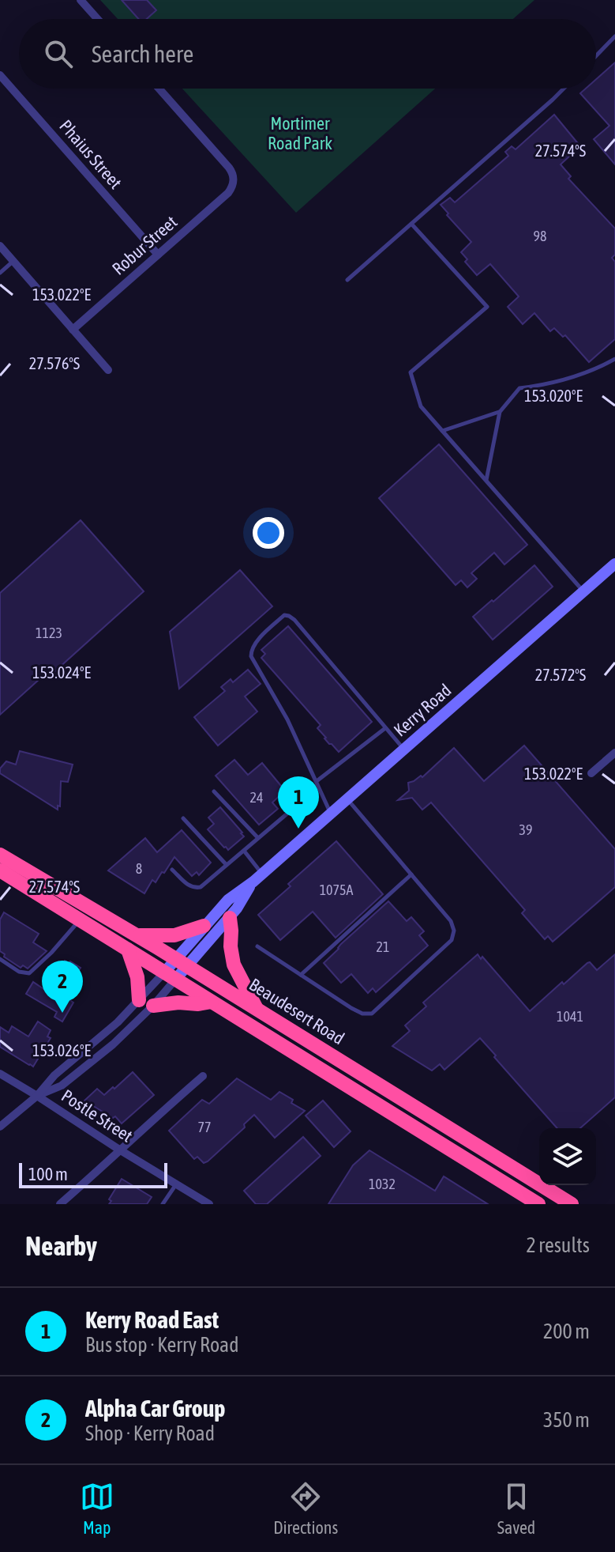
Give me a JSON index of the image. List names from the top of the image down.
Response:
{
  "streets": {
    "highway": ["Beaudesert Road"],
    "street": [
      "Phaius Street",
      "Robur Street",
      "Kerry Road",
      "Postle Street"
    ]
  },
  "crossings": [
    ["Phaius Street", "Robur Street"],
    ["Kerry Road", "Beaudesert Road"],
    ["Kerry Road", "Postle Street"]
  ],
  "parks": ["Mortimer Road Park"],
  "house_numbers": [
    "98",
    "1123",
    "24",
    "39",
    "8",
    "1075A",
    "21",
    "1041",
    "77",
    "1032"
  ],
  "scale_bar": "100 m",
  "page": {
    "search": "Search here",
    "pins": ["1", "2"],
    "scale": "100 m",
    "heading": ["Nearby", "2 results"],
    "list": [
      {
        "mark": "1",
        "name": "Kerry Road East",
        "note": "Bus stop · Kerry Road",
        "value": "200 m"
      },
      {
        "mark": "2",
        "name": "Alpha Car Group",
        "note": "Shop · Kerry Road",
        "value": "350 m"
      }
    ],
    "nav": ["Map", "Directions", "Saved"]
  },
  "coordinates": [
    "27.574°S",
    "153.022°E",
    "27.576°S",
    "153.020°E",
    "153.024°E",
    "27.572°S",
    "153.026°E"
  ]
}
